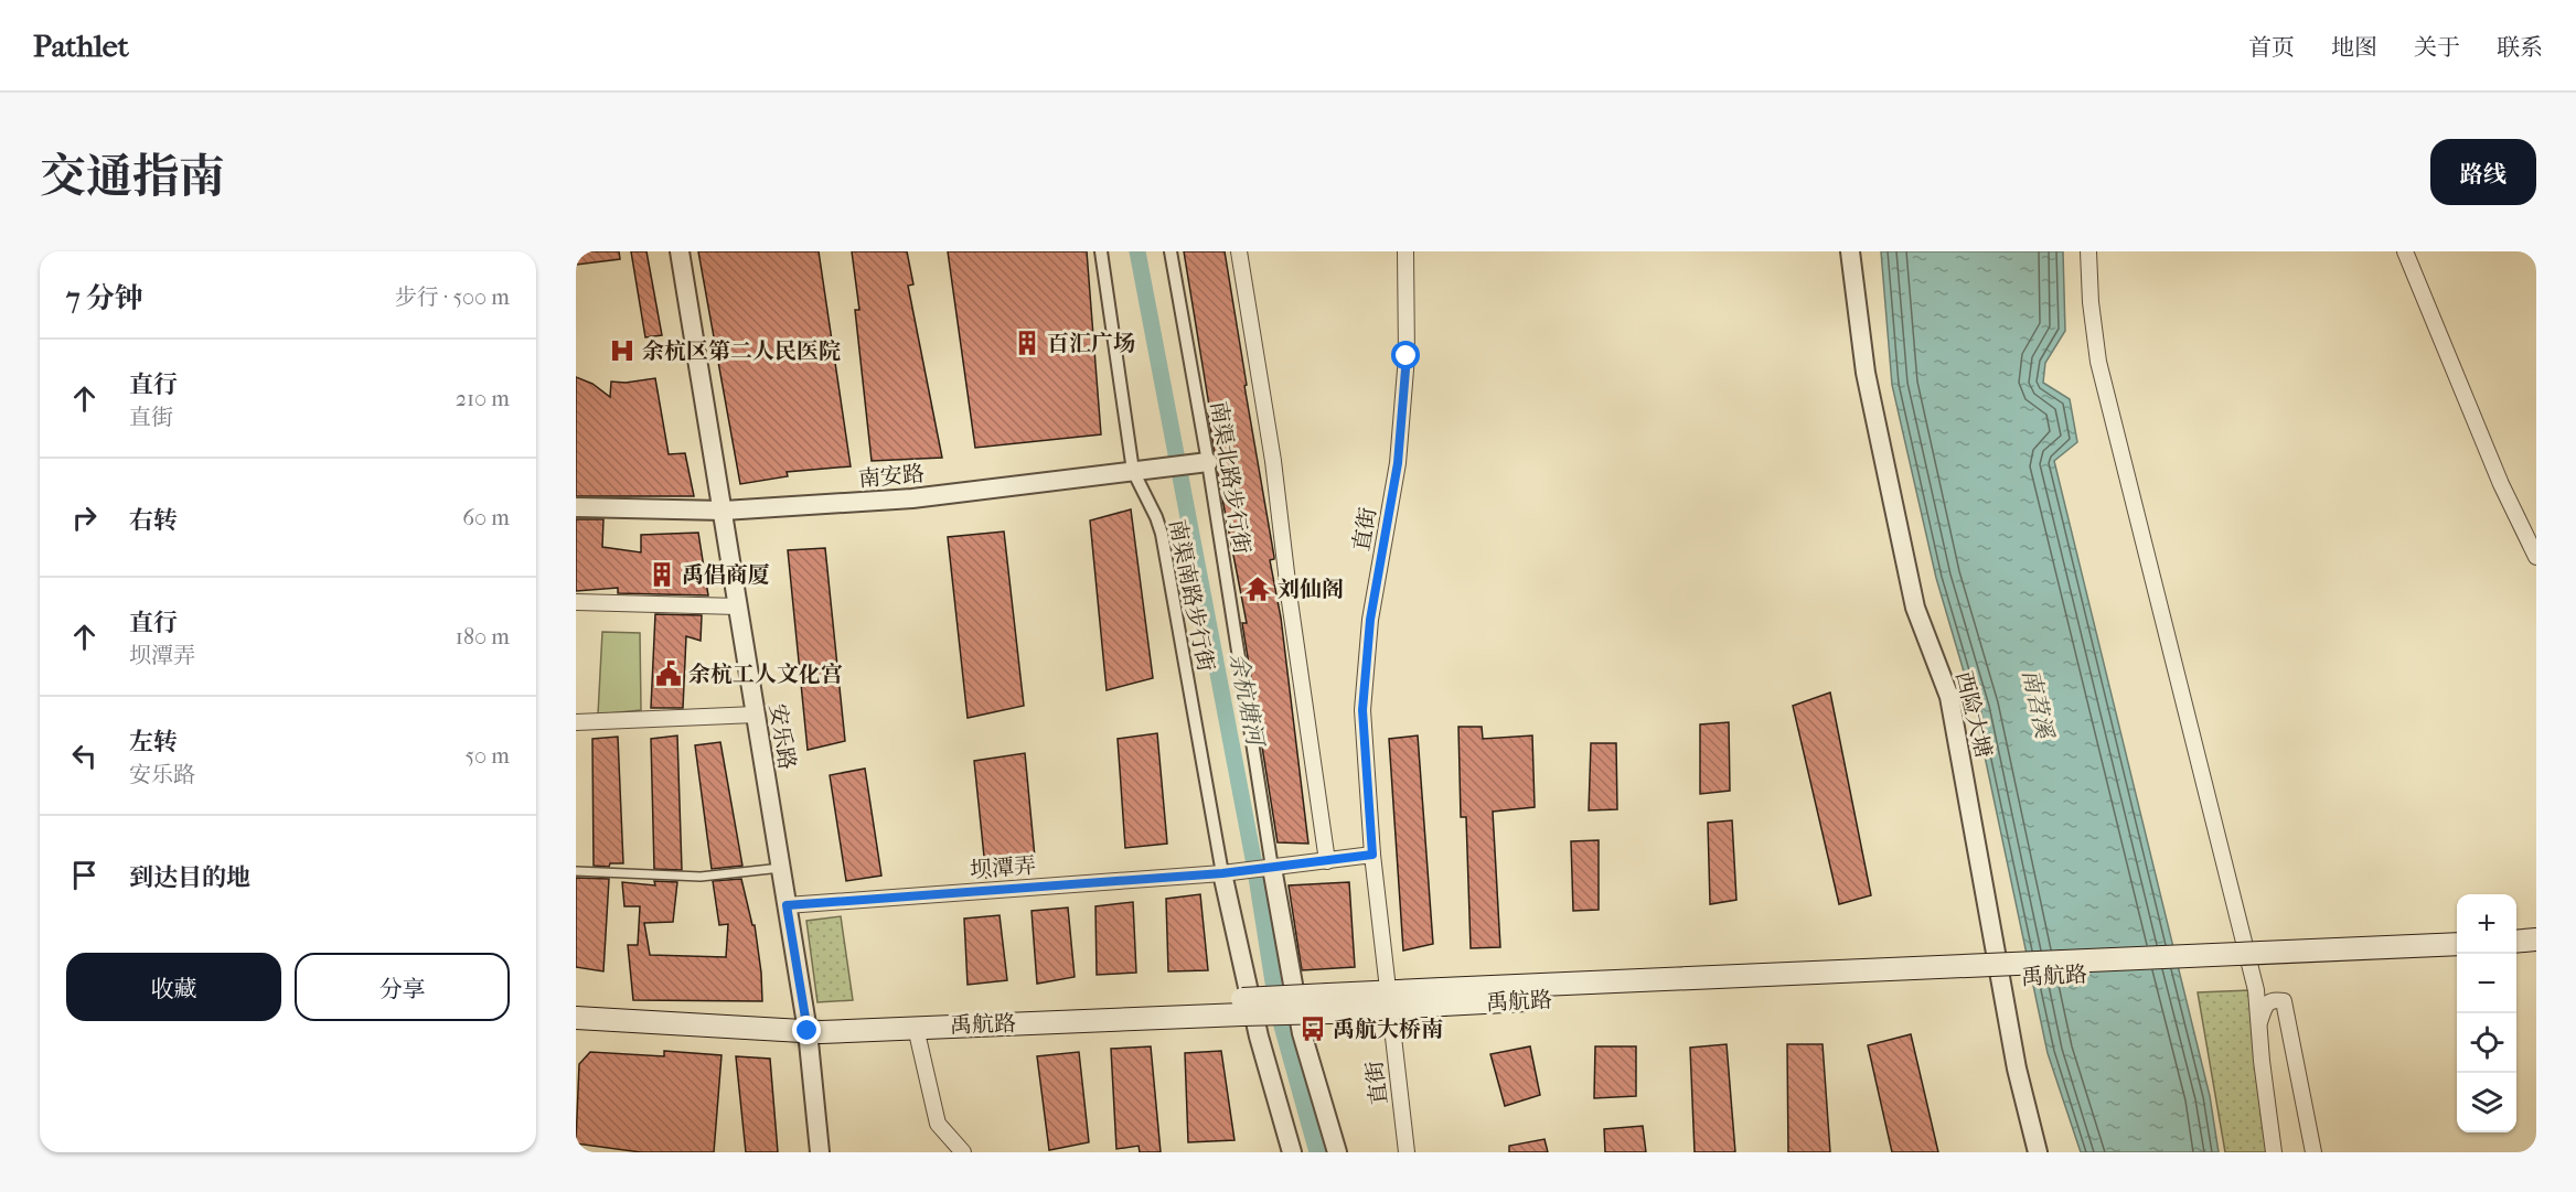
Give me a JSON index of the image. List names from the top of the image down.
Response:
{
  "streets": {
    "main road": ["禹航路"],
    "street": [
      "南安路",
      "南渠北路步行街",
      "直街",
      "南渠南路步行街",
      "西险大塘",
      "安乐路",
      "坝潭弄"
    ]
  },
  "crossings": [
    ["南安路", "南渠北路步行街"],
    ["南安路", "南渠南路步行街"],
    ["南安路", "安乐路"],
    ["南渠北路步行街", "坝潭弄"],
    ["直街", "坝潭弄"],
    ["直街", "禹航路"],
    ["南渠南路步行街", "坝潭弄"],
    ["安乐路", "坝潭弄"],
    ["安乐路", "禹航路"]
  ],
  "water": ["余杭塘河", "南苕溪"],
  "places": {
    "building": ["百汇广场", "禹倡商厦"],
    "hospital": ["余杭区第二人民医院"],
    "temple": ["刘仙阁"],
    "public building": ["余杭工人文化宫"],
    "bus stop": ["禹航大桥南"]
  },
  "page": {
    "header": "Pathlet",
    "nav": [
      "首页",
      "地图",
      "关于",
      "联系"
    ],
    "title": "交通指南",
    "buttons": [
      "路线",
      ["收藏", "分享"]
    ],
    "heading": ["7 分钟", "步行 · 500 m"],
    "list": [
      ["直行", "直街", "210 m"],
      ["右转", "60 m"],
      ["直行", "坝潭弄", "180 m"],
      ["左转", "安乐路", "50 m"],
      "到达目的地"
    ],
    "map_buttons": ["+", "−"]
  }
}
